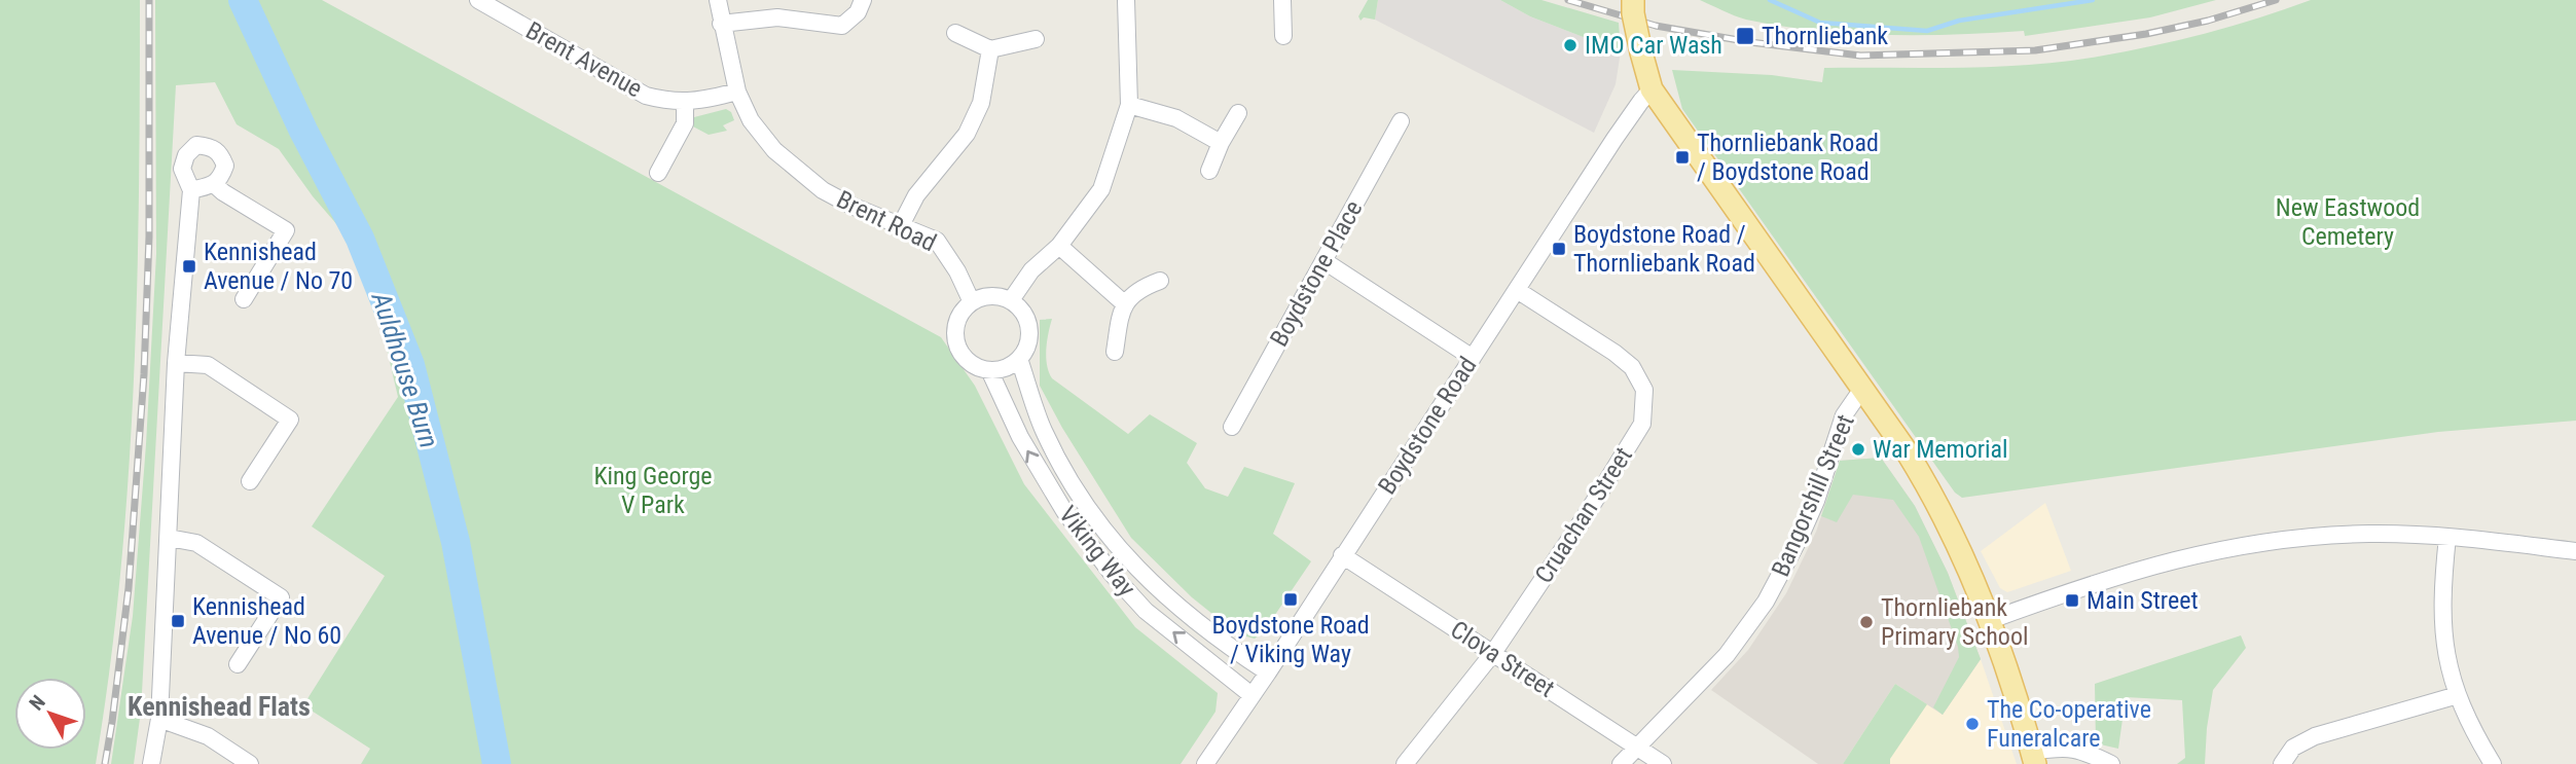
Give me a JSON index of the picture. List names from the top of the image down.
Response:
{
  "streets": {
    "street": [
      "Brent Avenue",
      "Brent Road",
      "Boydstone Place",
      "Boydstone Road",
      "Bangorshill Street",
      "Cruachan Street",
      "Viking Way",
      "Clova Street"
    ]
  },
  "crossings": [
    ["Brent Avenue", "Brent Road"],
    ["Brent Road", "Viking Way"],
    ["Boydstone Road", "Cruachan Street"],
    ["Boydstone Road", "Viking Way"],
    ["Boydstone Road", "Clova Street"],
    ["Bangorshill Street", "Clova Street"],
    ["Cruachan Street", "Clova Street"]
  ],
  "districts": ["Kennishead Flats"],
  "water": ["Auldhouse Burn"],
  "parks": ["New Eastwood Cemetery", "King George V Park"],
  "places": {
    "transit": [
      "Thornliebank",
      "Thornliebank Road / Boydstone Road",
      "Boydstone Road / Thornliebank Road",
      "Kennishead Avenue / No 70",
      "Boydstone Road / Viking Way",
      "Main Street",
      "Kennishead Avenue / No 60"
    ],
    "other": [
      "IMO Car Wash",
      "War Memorial",
      "Thornliebank Primary School",
      "The Co-operative Funeralcare"
    ]
  },
  "north": "top left"
}
